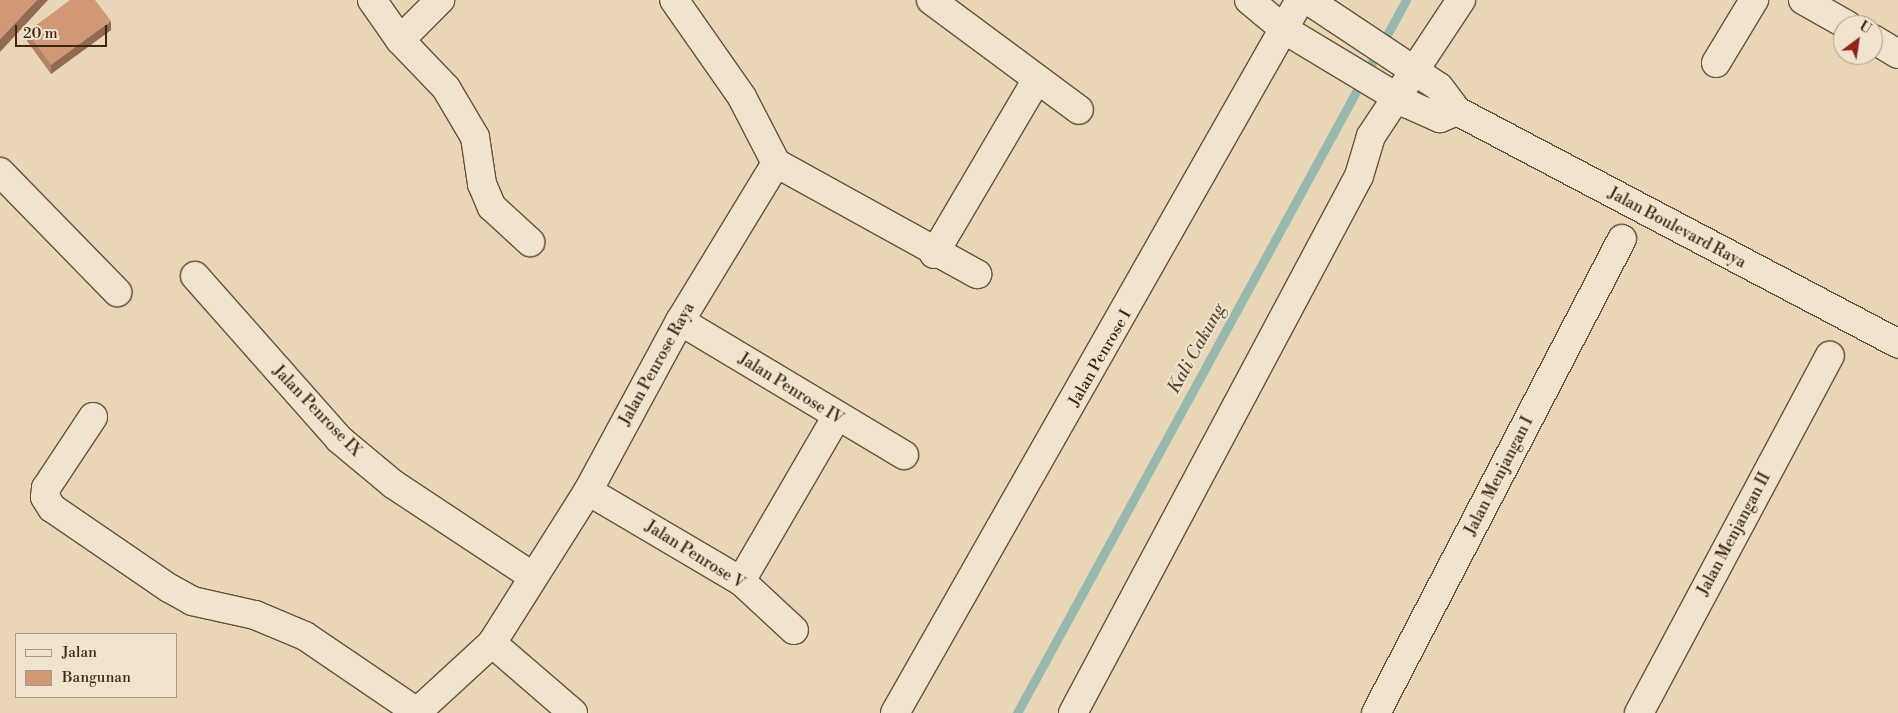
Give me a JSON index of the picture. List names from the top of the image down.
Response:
{
  "streets": {
    "street": [
      "Jalan Boulevard Raya",
      "Jalan Penrose I",
      "Jalan Penrose Raya",
      "Jalan Penrose IV",
      "Jalan Penrose IX",
      "Jalan Menjangan I",
      "Jalan Menjangan II",
      "Jalan Penrose V"
    ]
  },
  "crossings": [
    ["Jalan Penrose Raya", "Jalan Penrose IV"],
    ["Jalan Penrose Raya", "Jalan Penrose IX"],
    ["Jalan Penrose Raya", "Jalan Penrose V"]
  ],
  "water": ["Kali Cakung"],
  "legend": ["Jalan", "Bangunan"],
  "scale_bar": "20 m",
  "north": "top right"
}
